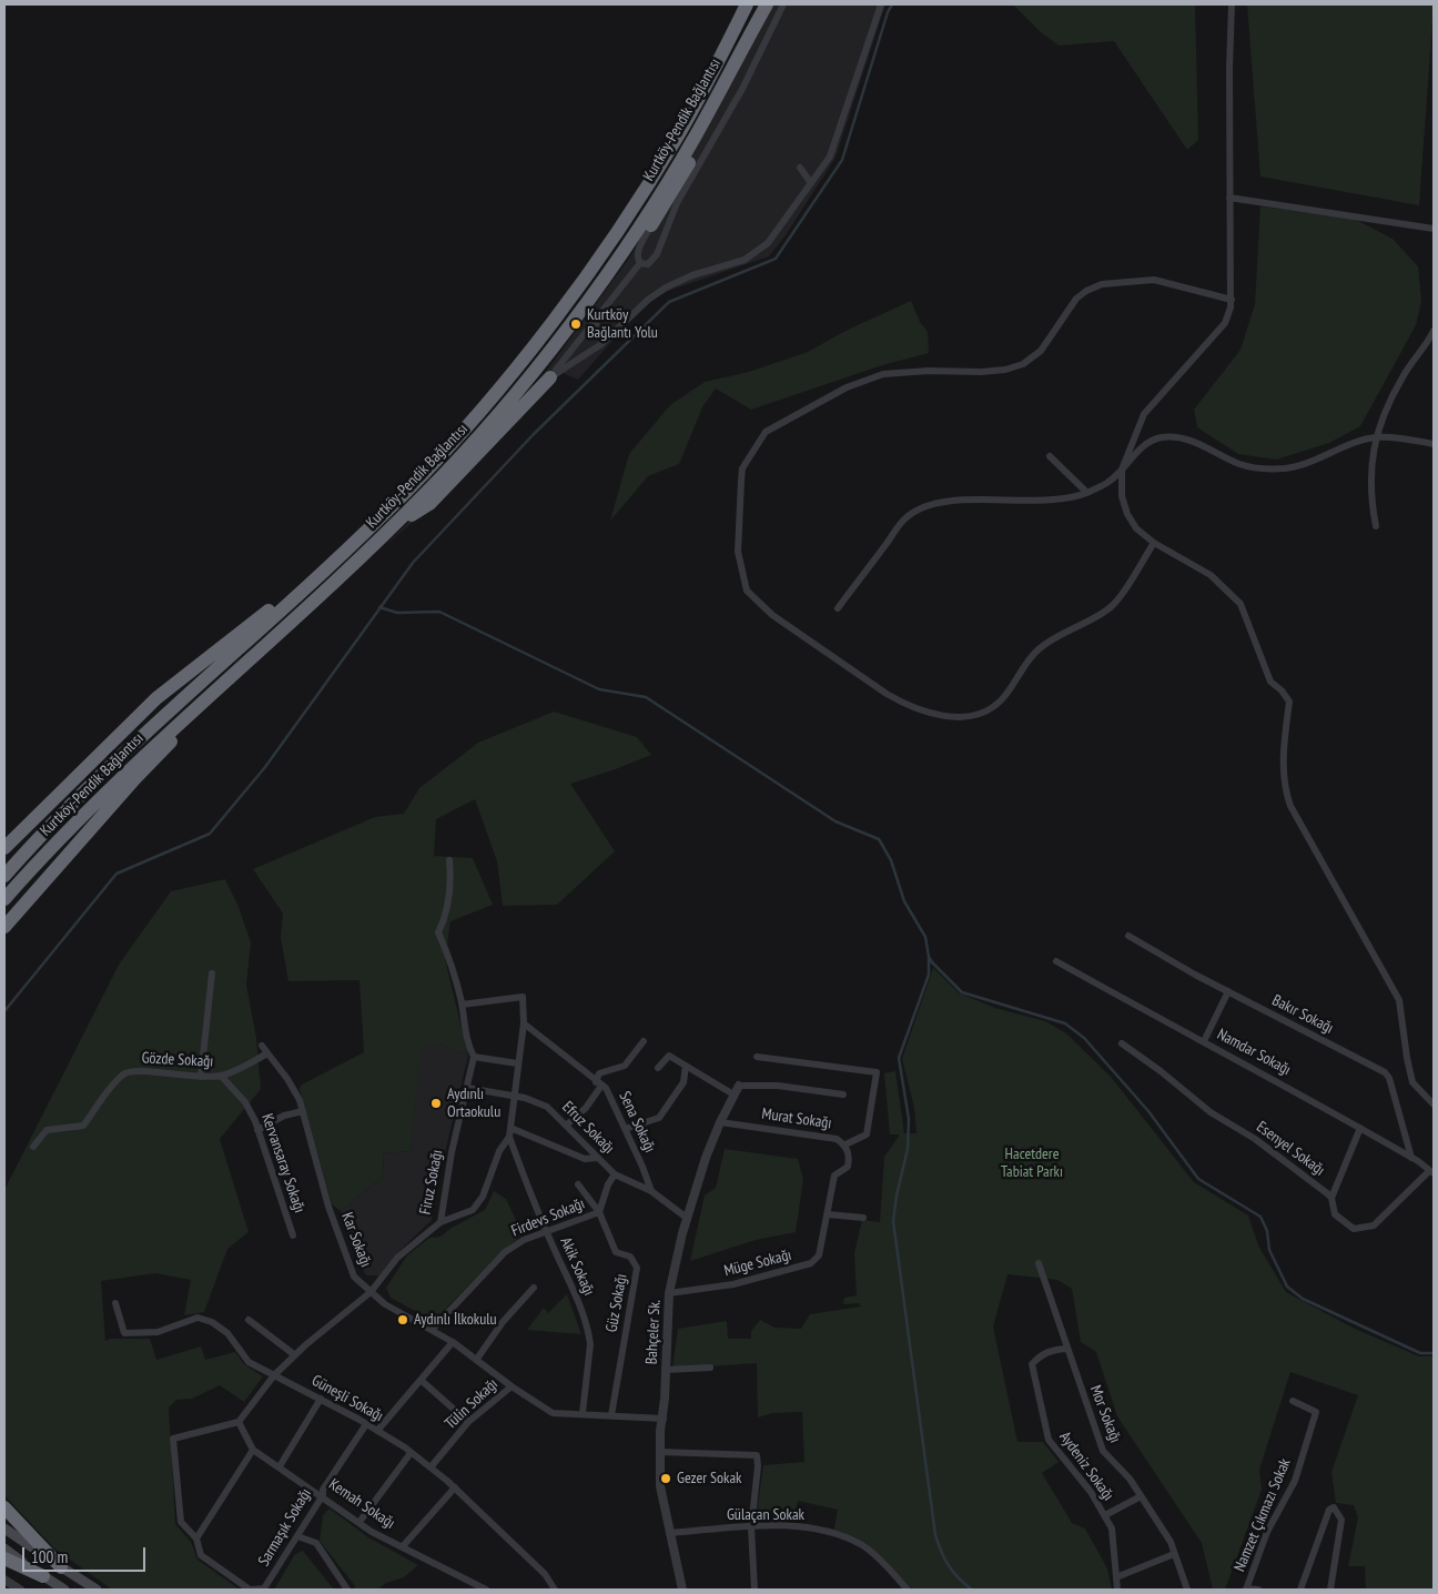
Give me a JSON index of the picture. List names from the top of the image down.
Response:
{
  "streets": {
    "highway": ["Kurtköy-Pendik Bağlantısı"],
    "street": [
      "Bakır Sokağı",
      "Namdar Sokağı",
      "Gözde Sokağı",
      "Murat Sokağı",
      "Sena Sokağı",
      "Efruz Sokağı",
      "Esenyel Sokağı",
      "Kervansaray Sokağı",
      "Firuz Sokağı",
      "Firdevs Sokağı",
      "Kar Sokağı",
      "Müge Sokağı",
      "Akik Sokağı",
      "Güz Sokağı",
      "Bahçeler Sk.",
      "Güneşli Sokağı",
      "Tülin Sokağı",
      "Mor Sokağı",
      "Aydeniz Sokağı",
      "Kemah Sokağı",
      "Gülaçan Sokak",
      "Namzet Çıkmazı Sokak",
      "Sarmaşık Sokağı"
    ]
  },
  "crossings": [
    ["Bakır Sokağı", "Namdar Sokağı"],
    ["Namdar Sokağı", "Esenyel Sokağı"],
    ["Gözde Sokağı", "Kervansaray Sokağı"],
    ["Murat Sokağı", "Müge Sokağı"],
    ["Murat Sokağı", "Bahçeler Sk."],
    ["Sena Sokağı", "Efruz Sokağı"],
    ["Efruz Sokağı", "Firuz Sokağı"],
    ["Efruz Sokağı", "Firdevs Sokağı"],
    ["Firuz Sokağı", "Kar Sokağı"],
    ["Firuz Sokağı", "Güneşli Sokağı"],
    ["Firuz Sokağı", "Kemah Sokağı"],
    ["Firdevs Sokağı", "Kar Sokağı"],
    ["Firdevs Sokağı", "Akik Sokağı"],
    ["Firdevs Sokağı", "Güz Sokağı"],
    ["Kar Sokağı", "Akik Sokağı"],
    ["Kar Sokağı", "Güz Sokağı"],
    ["Kar Sokağı", "Bahçeler Sk."],
    ["Kar Sokağı", "Tülin Sokağı"],
    ["Müge Sokağı", "Bahçeler Sk."],
    ["Bahçeler Sk.", "Gülaçan Sokak"],
    ["Güneşli Sokağı", "Tülin Sokağı"],
    ["Güneşli Sokağı", "Sarmaşık Sokağı"],
    ["Mor Sokağı", "Aydeniz Sokağı"],
    ["Kemah Sokağı", "Sarmaşık Sokağı"]
  ],
  "parks": ["Hacetdere Tabiat Parkı"],
  "places": [
    "Kurtköy Bağlantı Yolu",
    "Aydınlı Ortaokulu",
    "Aydınlı İlkokulu",
    "Gezer Sokak"
  ],
  "scale_bar": "100 m"
}
